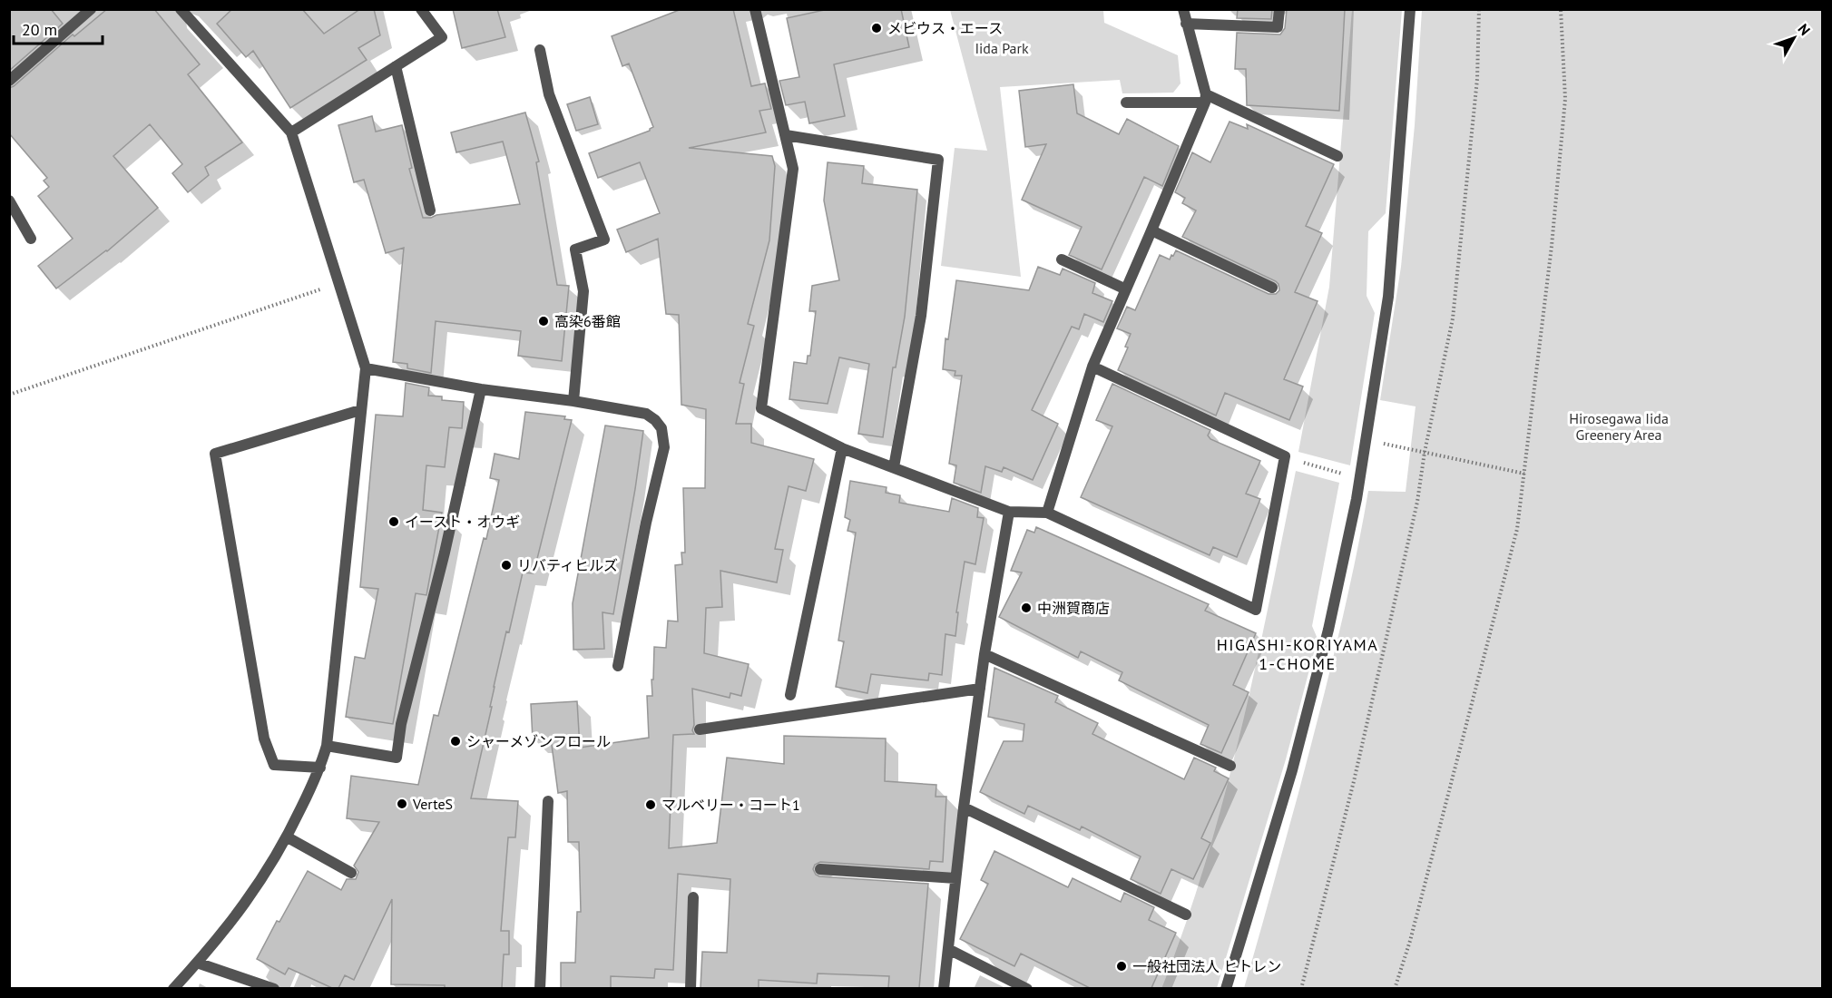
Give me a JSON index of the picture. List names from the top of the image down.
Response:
{
  "districts": ["HIGASHI-KORIYAMA 1-CHOME"],
  "parks": ["Iida Park", "Hirosegawa Iida Greenery Area"],
  "places": [
    "メビウス・エース",
    "高染6番館",
    "イースト・オウギ",
    "リバティヒルズ",
    "中洲賀商店",
    "シャーメゾンフロール",
    "VerteS",
    "マルベリー・コート1",
    "一般社団法人 ヒトレン"
  ],
  "scale_bar": "20 m",
  "north": "top right"
}
